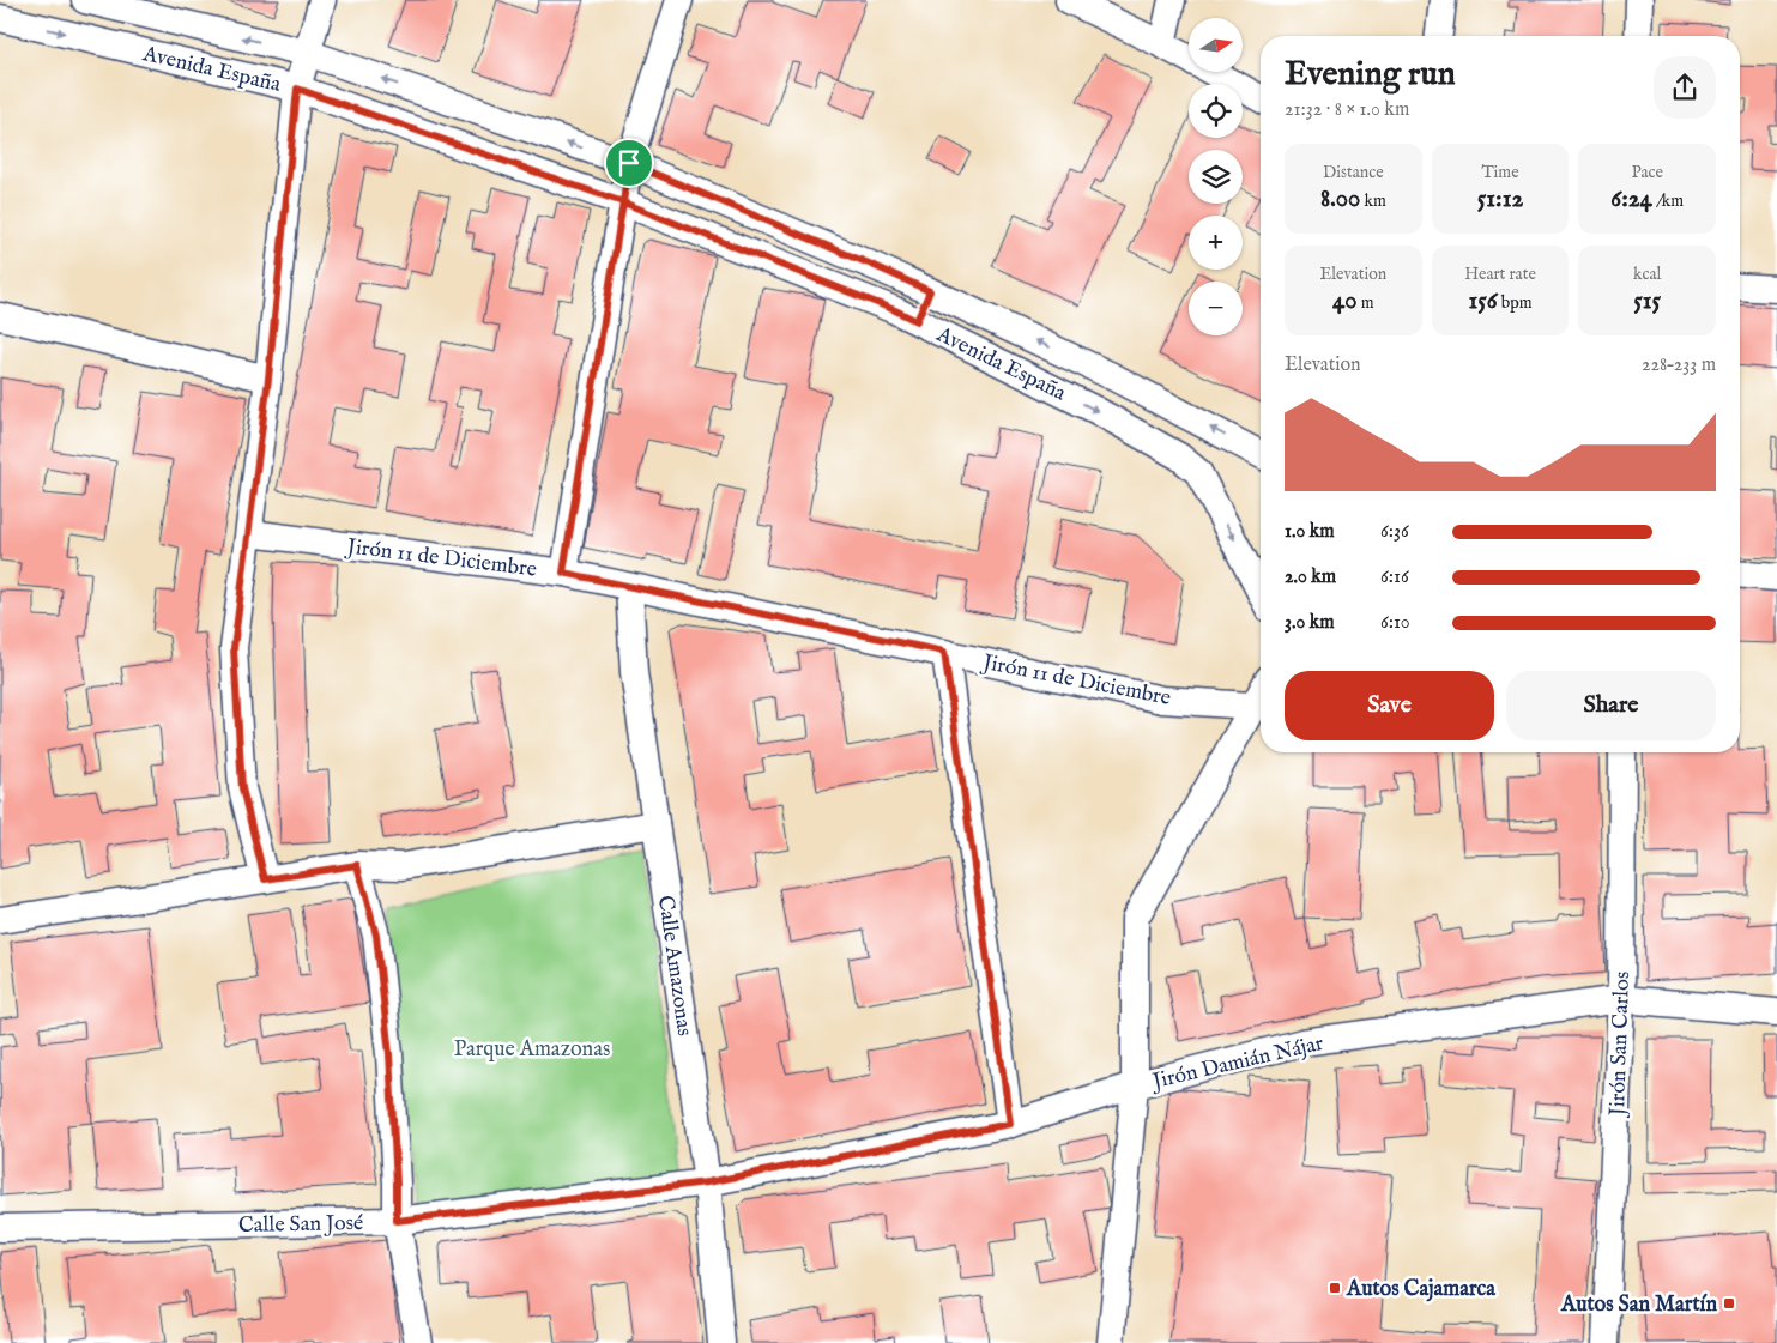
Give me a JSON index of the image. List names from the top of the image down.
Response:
{
  "streets": {
    "street": [
      "Avenida España",
      "Jirón 11 de Diciembre",
      "Calle Amazonas",
      "Jirón San Carlos",
      "Jirón Damián Nájar",
      "Calle San José"
    ]
  },
  "crossings": [
    ["Jirón 11 de Diciembre", "Calle Amazonas"],
    ["Calle Amazonas", "Jirón Damián Nájar"],
    ["Calle Amazonas", "Calle San José"],
    ["Jirón San Carlos", "Jirón Damián Nájar"],
    ["Jirón Damián Nájar", "Calle San José"]
  ],
  "parks": ["Parque Amazonas"],
  "places": {
    "transit": ["Autos Cajamarca", "Autos San Martín"]
  },
  "north": "right",
  "page": {
    "map_buttons": ["+", "−"],
    "heading": ["Evening run", "21:32 · 8 × 1.0 km"],
    "stats": [
      ["Distance", "8.00 km"],
      ["Time", "51:12"],
      ["Pace", "6:24 /km"],
      ["Elevation", "40 m"],
      ["Heart rate", "156 bpm"],
      ["kcal", "515"]
    ],
    "chart": ["Elevation", "228–233 m"],
    "list": [
      {
        "name": "1.0 km",
        "note": "6:36"
      },
      {
        "name": "2.0 km",
        "note": "6:16"
      },
      {
        "name": "3.0 km",
        "note": "6:10"
      }
    ],
    "buttons": ["Save", "Share"]
  }
}
